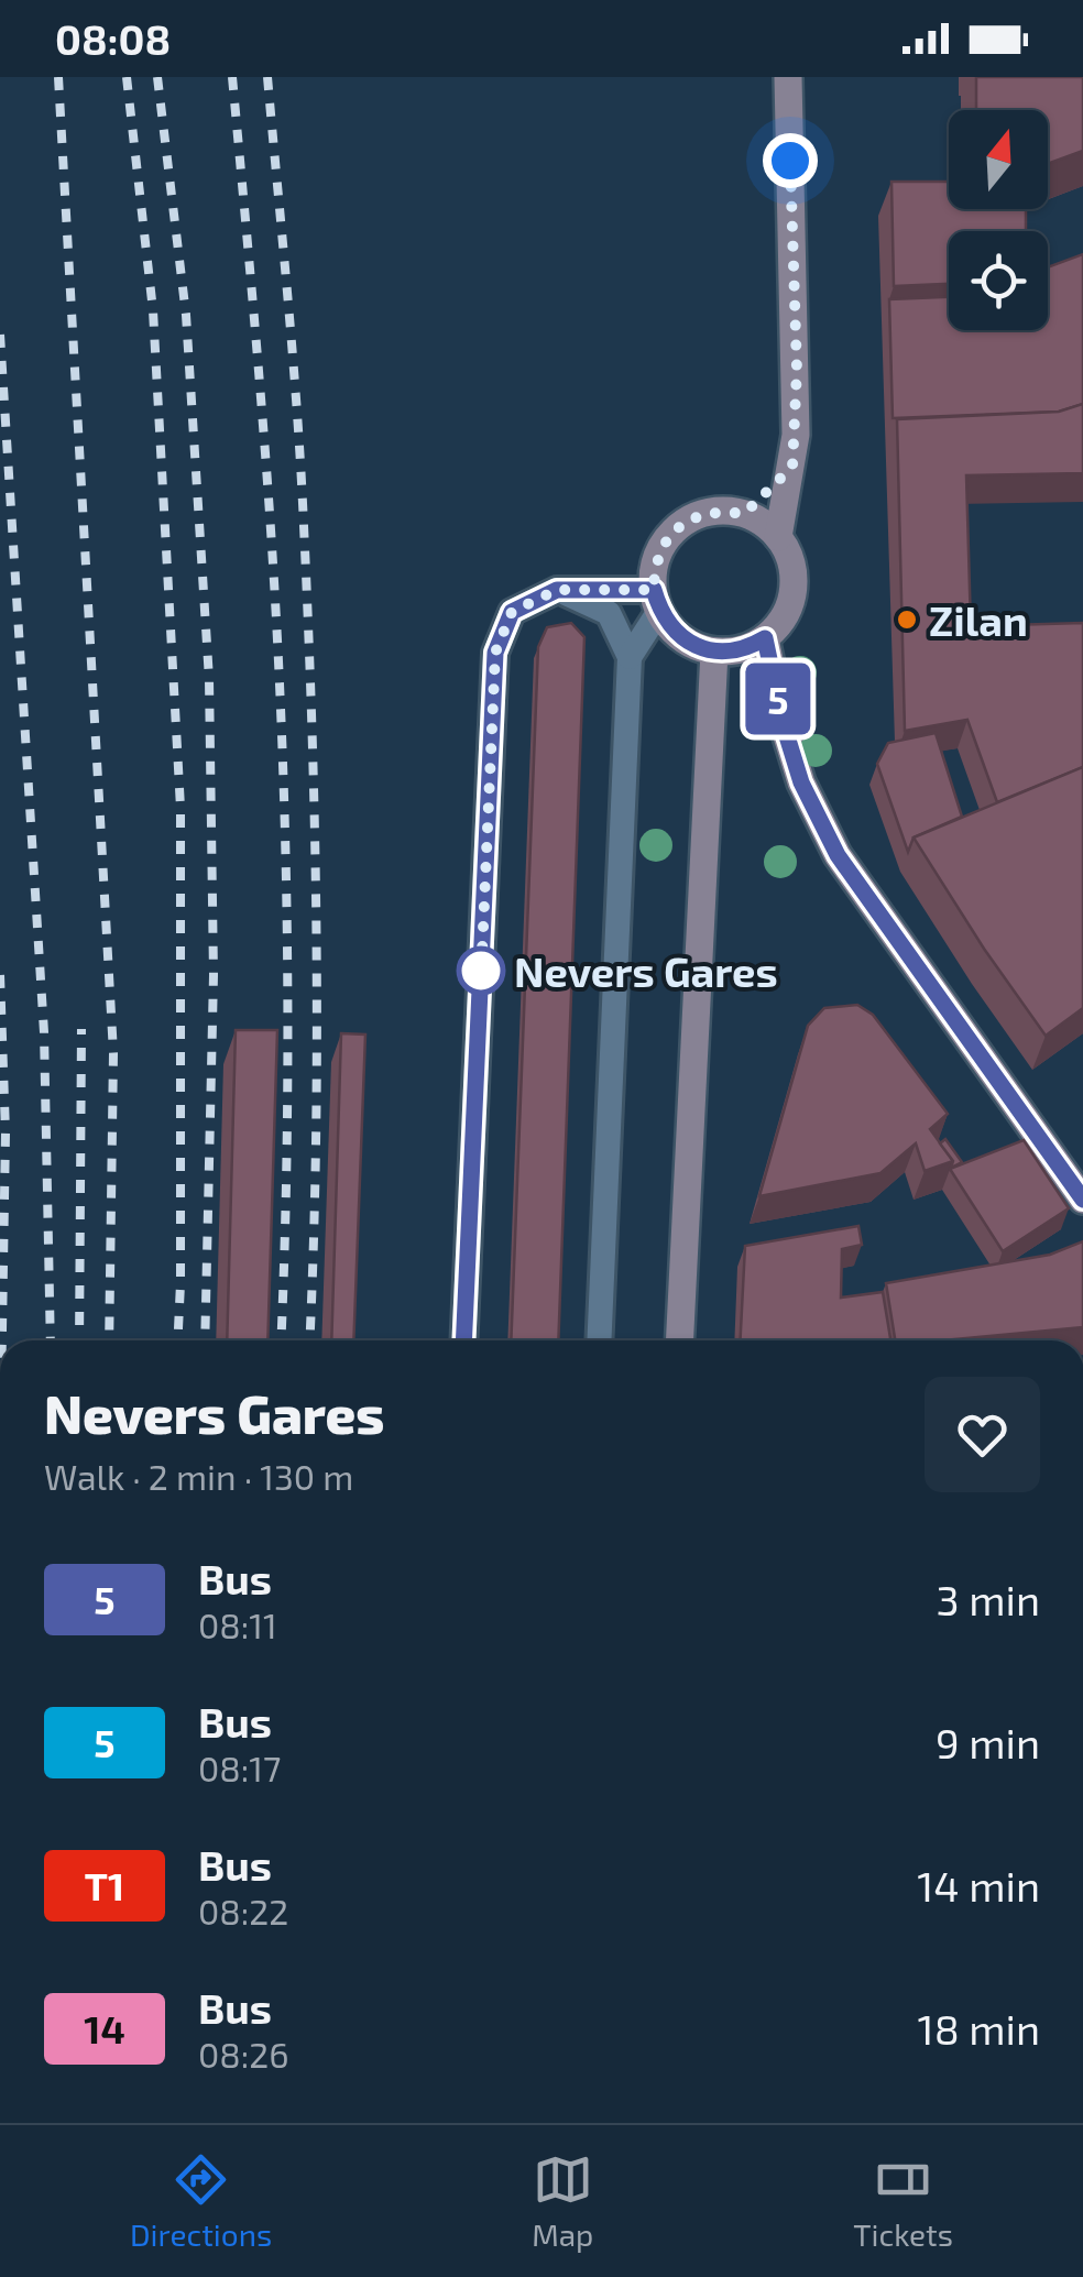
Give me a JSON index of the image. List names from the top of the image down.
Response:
{
  "places": ["Zilan", "Nevers Gares"],
  "lines": ["bus line 5"],
  "north": "top",
  "page": {
    "status": "08:08",
    "on_map": "5",
    "heading": ["Nevers Gares", "Walk · 2 min · 130 m"],
    "list": [
      {
        "mark": "5",
        "name": "Bus",
        "note": "08:11",
        "value": "3 min"
      },
      {
        "mark": "5",
        "name": "Bus",
        "note": "08:17",
        "value": "9 min"
      },
      {
        "mark": "T1",
        "name": "Bus",
        "note": "08:22",
        "value": "14 min"
      },
      {
        "mark": "14",
        "name": "Bus",
        "note": "08:26",
        "value": "18 min"
      }
    ],
    "tabs": ["Directions", "Map", "Tickets"]
  }
}
